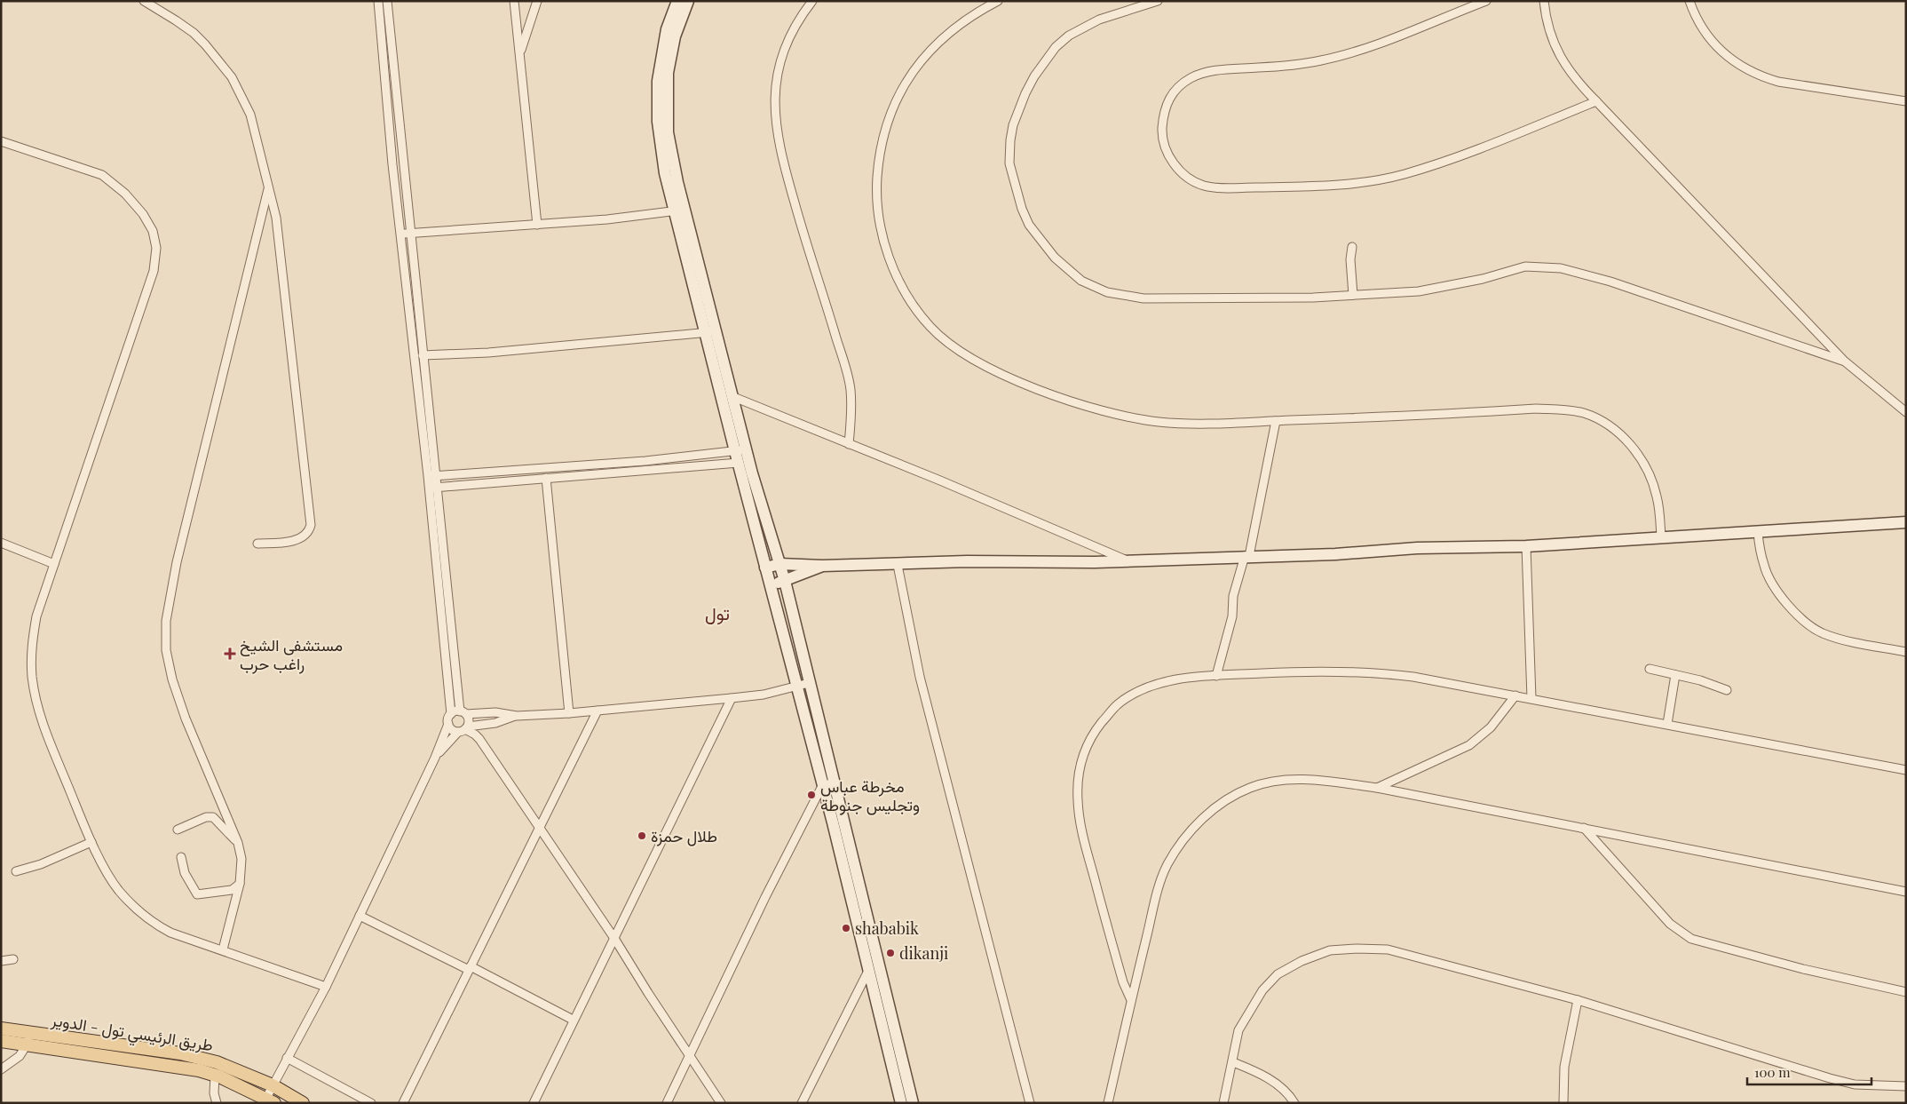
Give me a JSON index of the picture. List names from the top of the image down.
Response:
{
  "streets": {
    "main road": ["طريق الرئيسي تول - الدوير"]
  },
  "districts": ["تول"],
  "places": {
    "health": ["مستشفى الشيخ راغب حرب"],
    "other": [
      "مخرطة عباس وتجليس جنوطة",
      "طلال حمزة",
      "shababik",
      "dikanji"
    ]
  },
  "scale_bar": "100 m"
}
